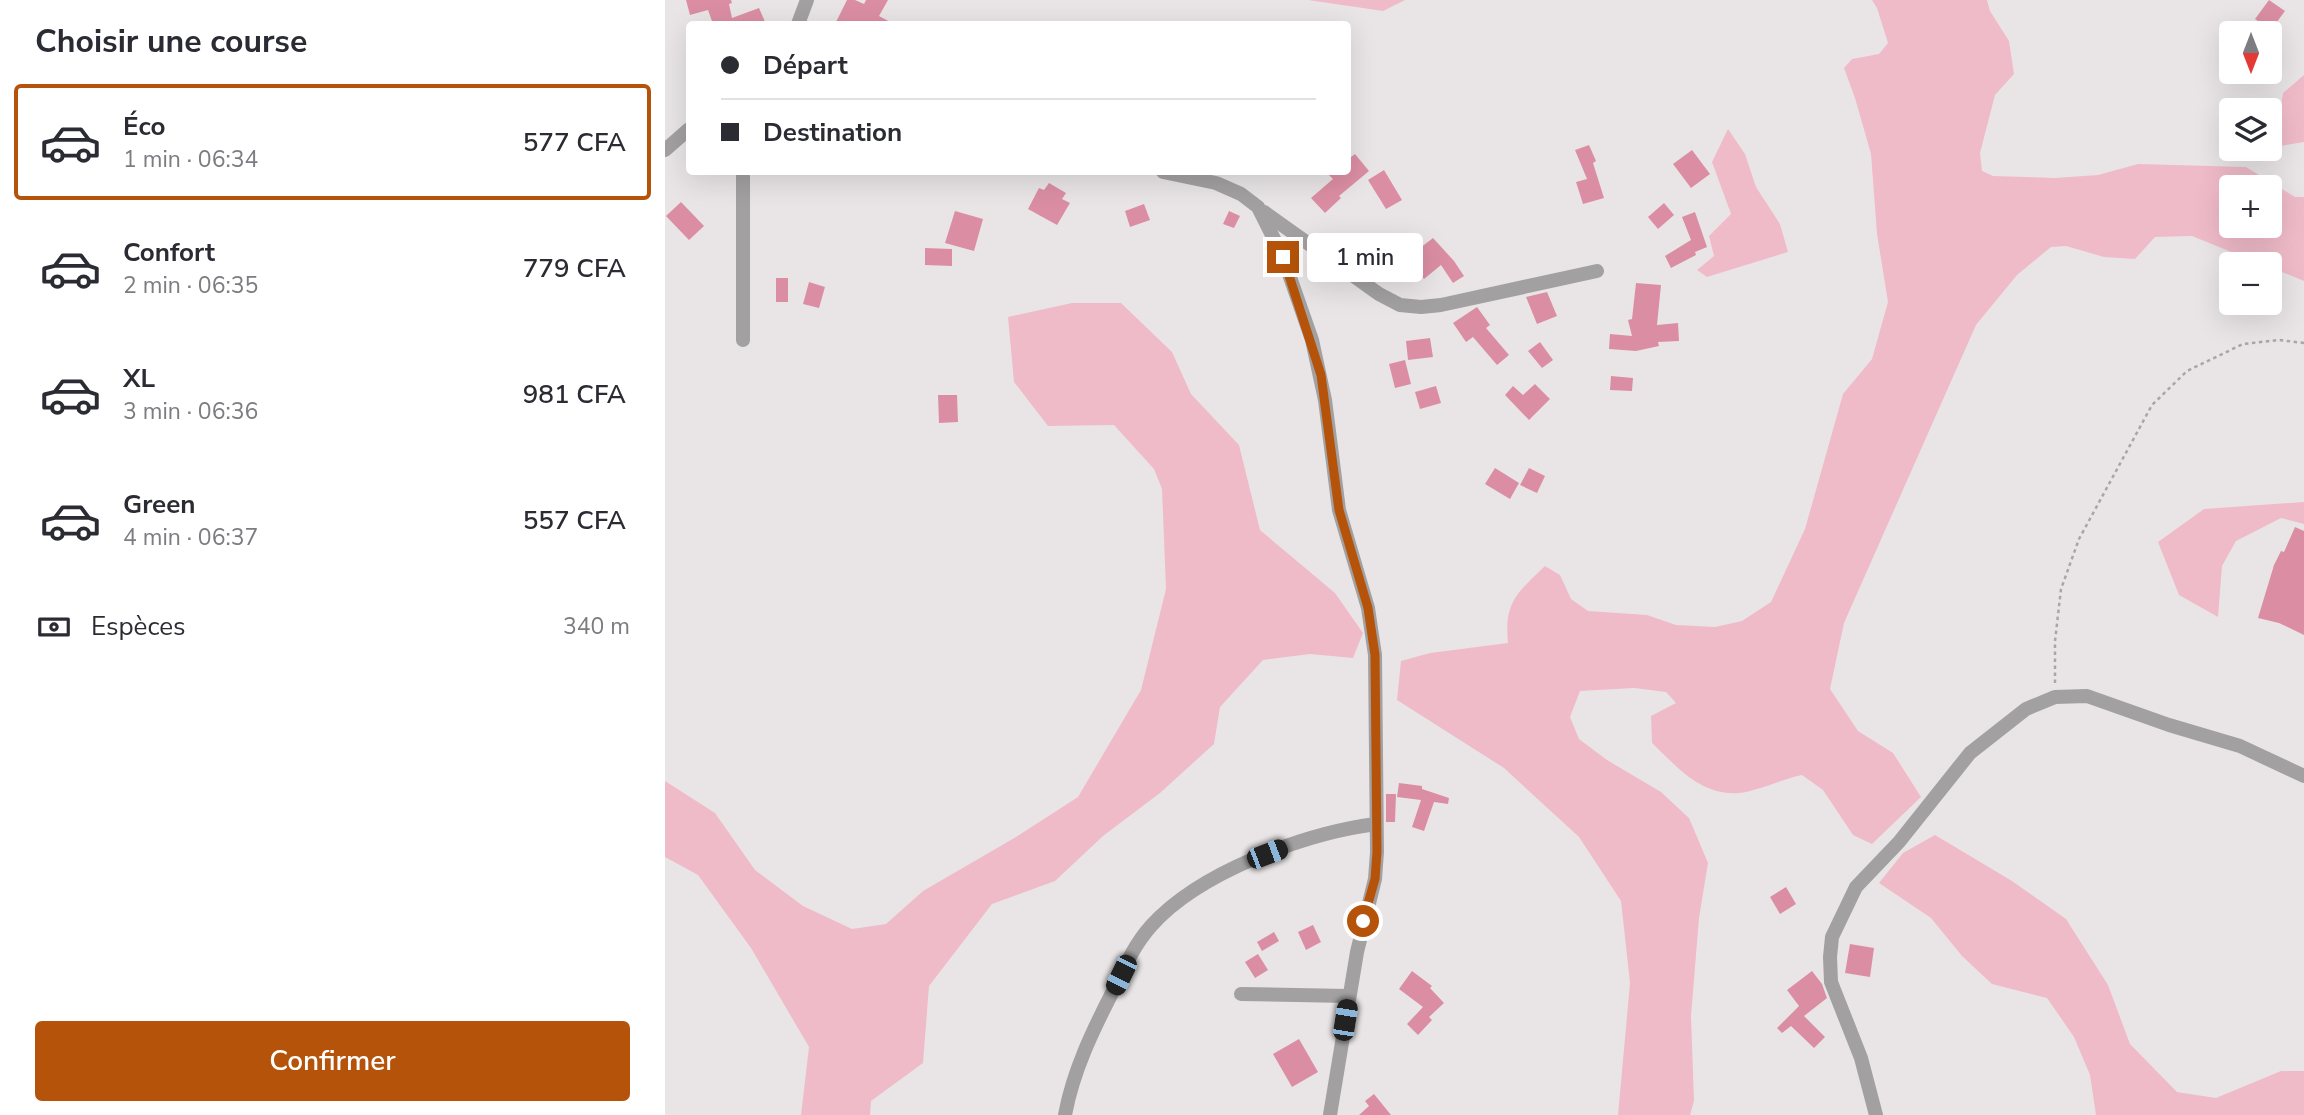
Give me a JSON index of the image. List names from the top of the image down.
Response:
{
  "north": "bottom",
  "page": {
    "heading": "Choisir une course",
    "map_buttons": ["+", "−"],
    "banner": ["Départ", "Destination"],
    "list": [
      {
        "name": "Éco",
        "note": "1 min · 06:34",
        "value": "577 CFA"
      },
      {
        "name": "Confort",
        "note": "2 min · 06:35",
        "value": "779 CFA"
      },
      {
        "name": "XL",
        "note": "3 min · 06:36",
        "value": "981 CFA"
      },
      {
        "name": "Green",
        "note": "4 min · 06:37",
        "value": "557 CFA"
      }
    ],
    "bubble": "1 min",
    "pay": ["Espèces", "340 m"],
    "buttons": "Confirmer"
  }
}
